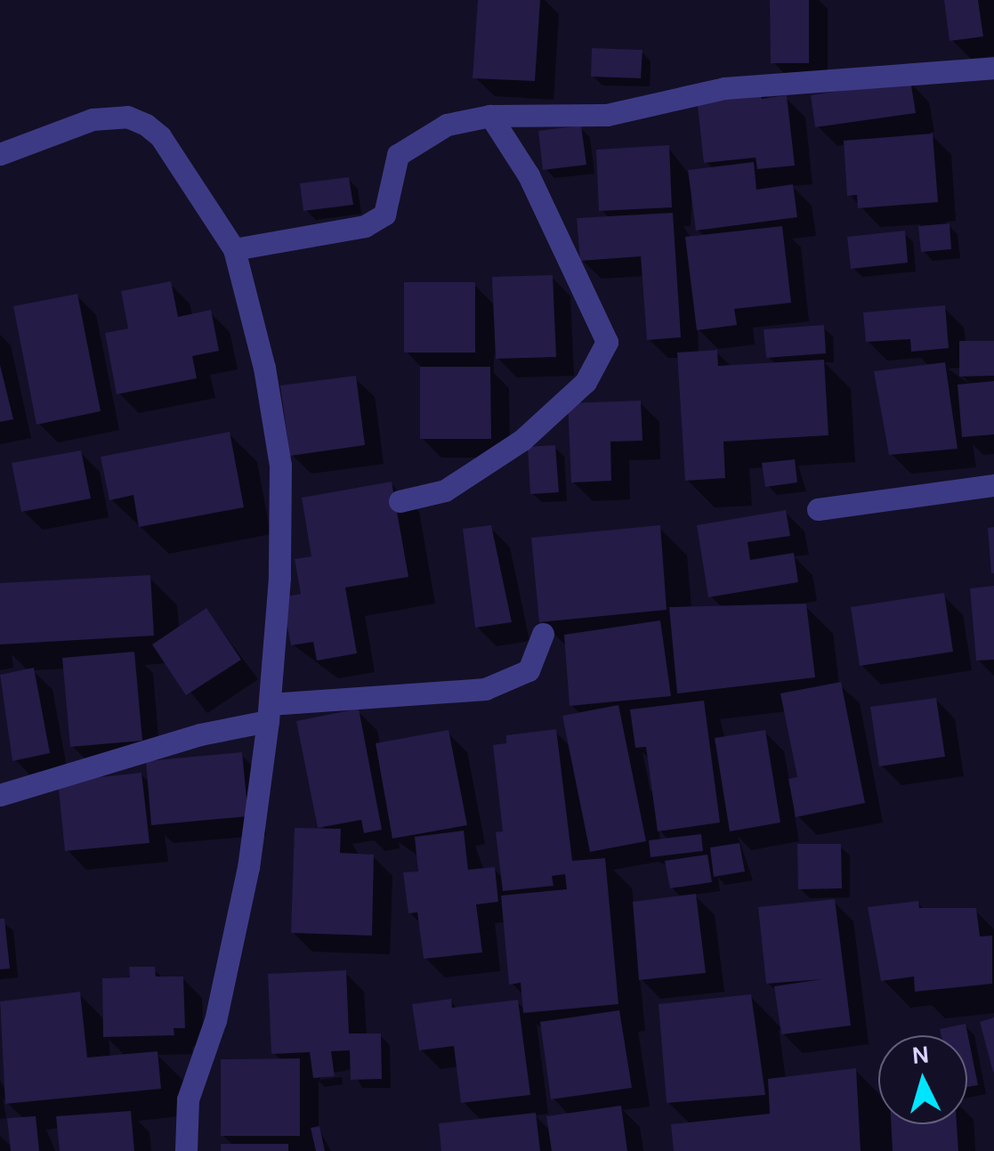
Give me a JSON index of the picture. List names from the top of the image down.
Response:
{
  "north": "top"
}
